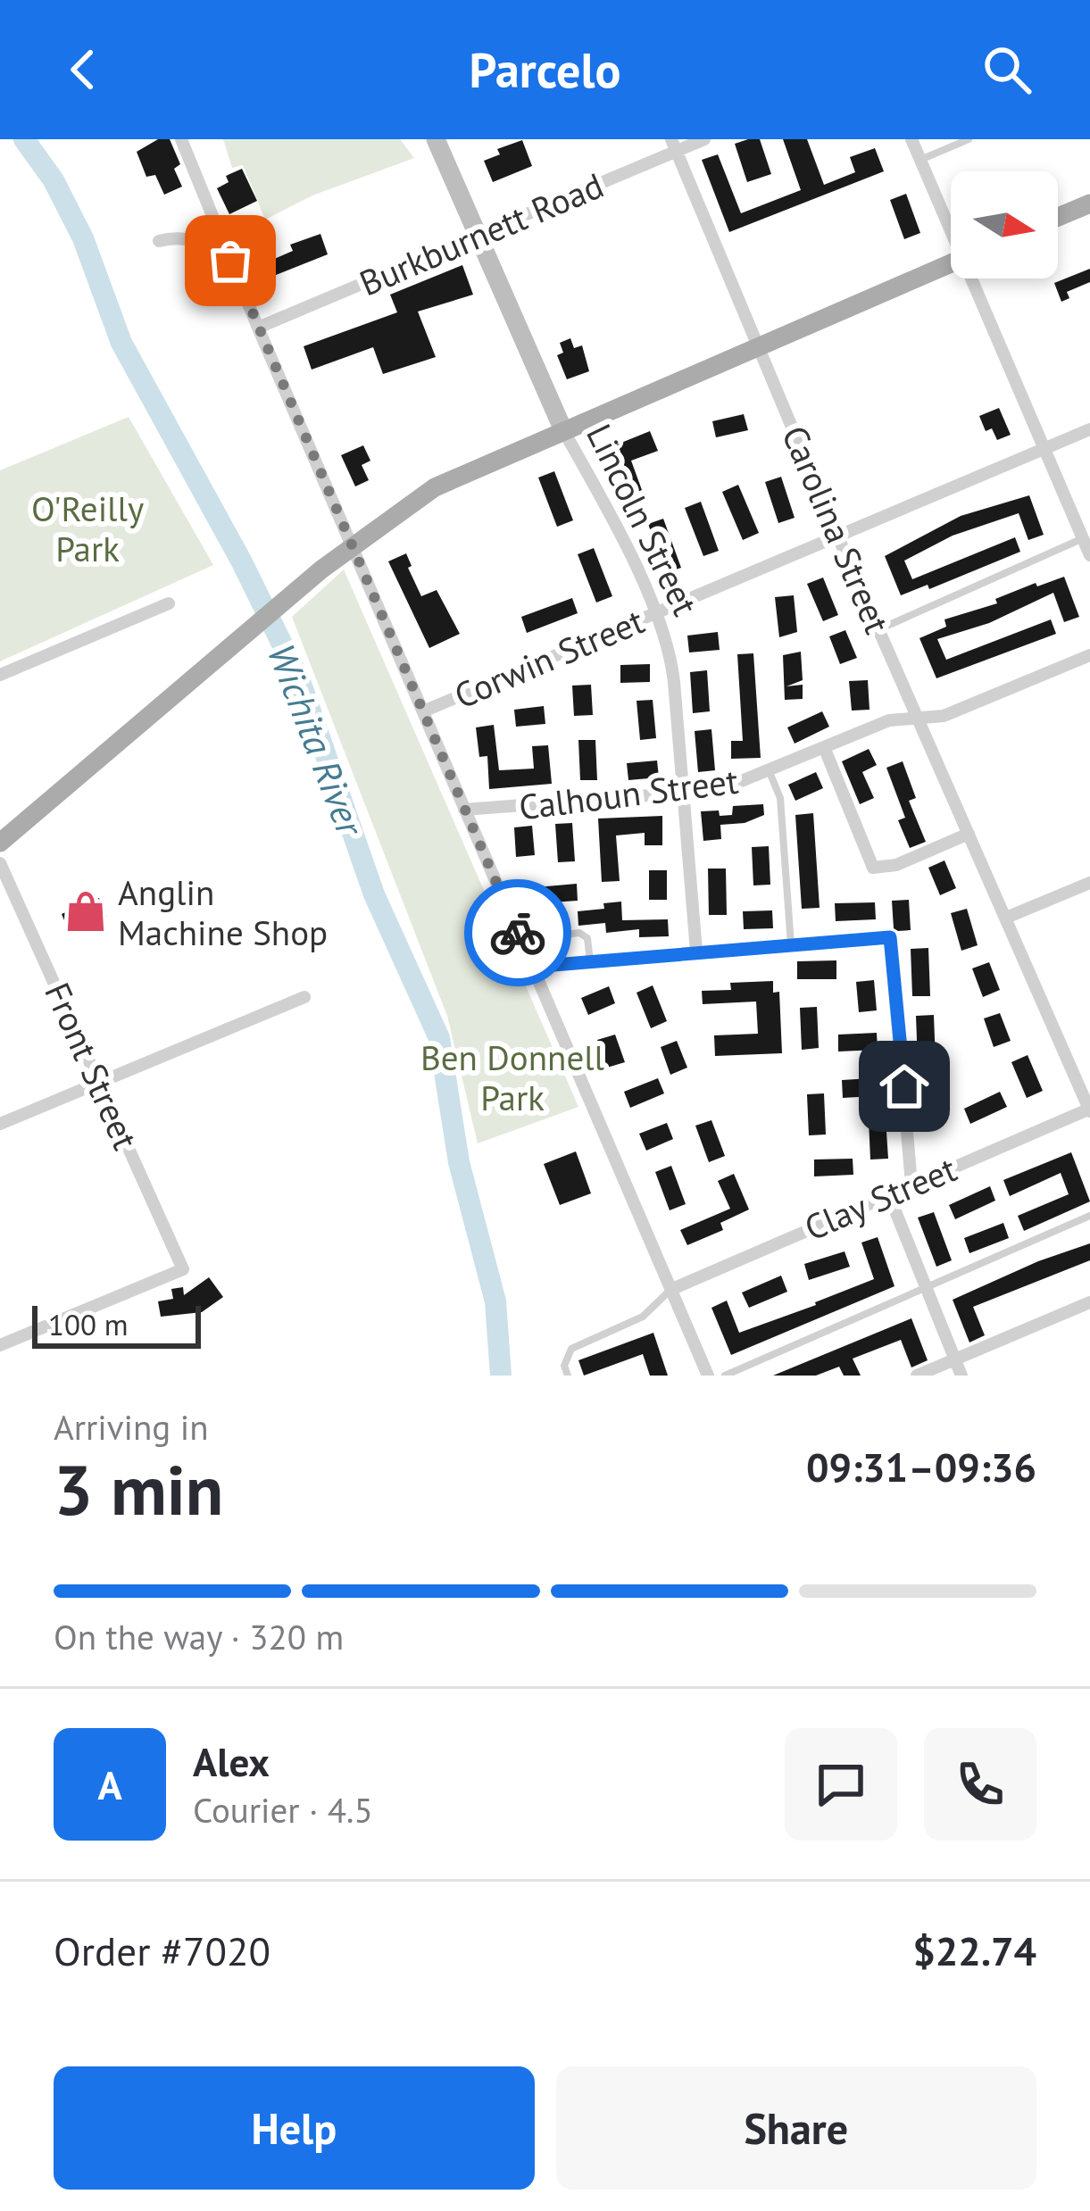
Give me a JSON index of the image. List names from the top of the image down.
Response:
{
  "streets": {
    "main road": ["Lincoln Street"],
    "street": [
      "Burkburnett Road",
      "Carolina Street",
      "Corwin Street",
      "Calhoun Street",
      "Front Street",
      "Clay Street"
    ]
  },
  "crossings": [
    ["Burkburnett Road", "Lincoln Street"],
    ["Burkburnett Road", "Carolina Street"],
    ["Lincoln Street", "Corwin Street"],
    ["Lincoln Street", "Calhoun Street"],
    ["Carolina Street", "Corwin Street"],
    ["Carolina Street", "Calhoun Street"],
    ["Carolina Street", "Clay Street"]
  ],
  "water": ["Wichita River"],
  "parks": ["O'Reilly Park", "Ben Donnell Park"],
  "places": {
    "shop": ["Anglin Machine Shop"]
  },
  "scale_bar": "100 m",
  "north": "right",
  "page": {
    "header": "Parcelo",
    "scale": "100 m",
    "heading": ["3 min", "Arriving in", "09:31–09:36"],
    "panel": [
      "Alex",
      "Courier · 4.5",
      "Order #7020",
      "$22.74"
    ],
    "bar": "On the way · 320 m",
    "round": "A",
    "buttons": ["Help", "Share"]
  }
}
